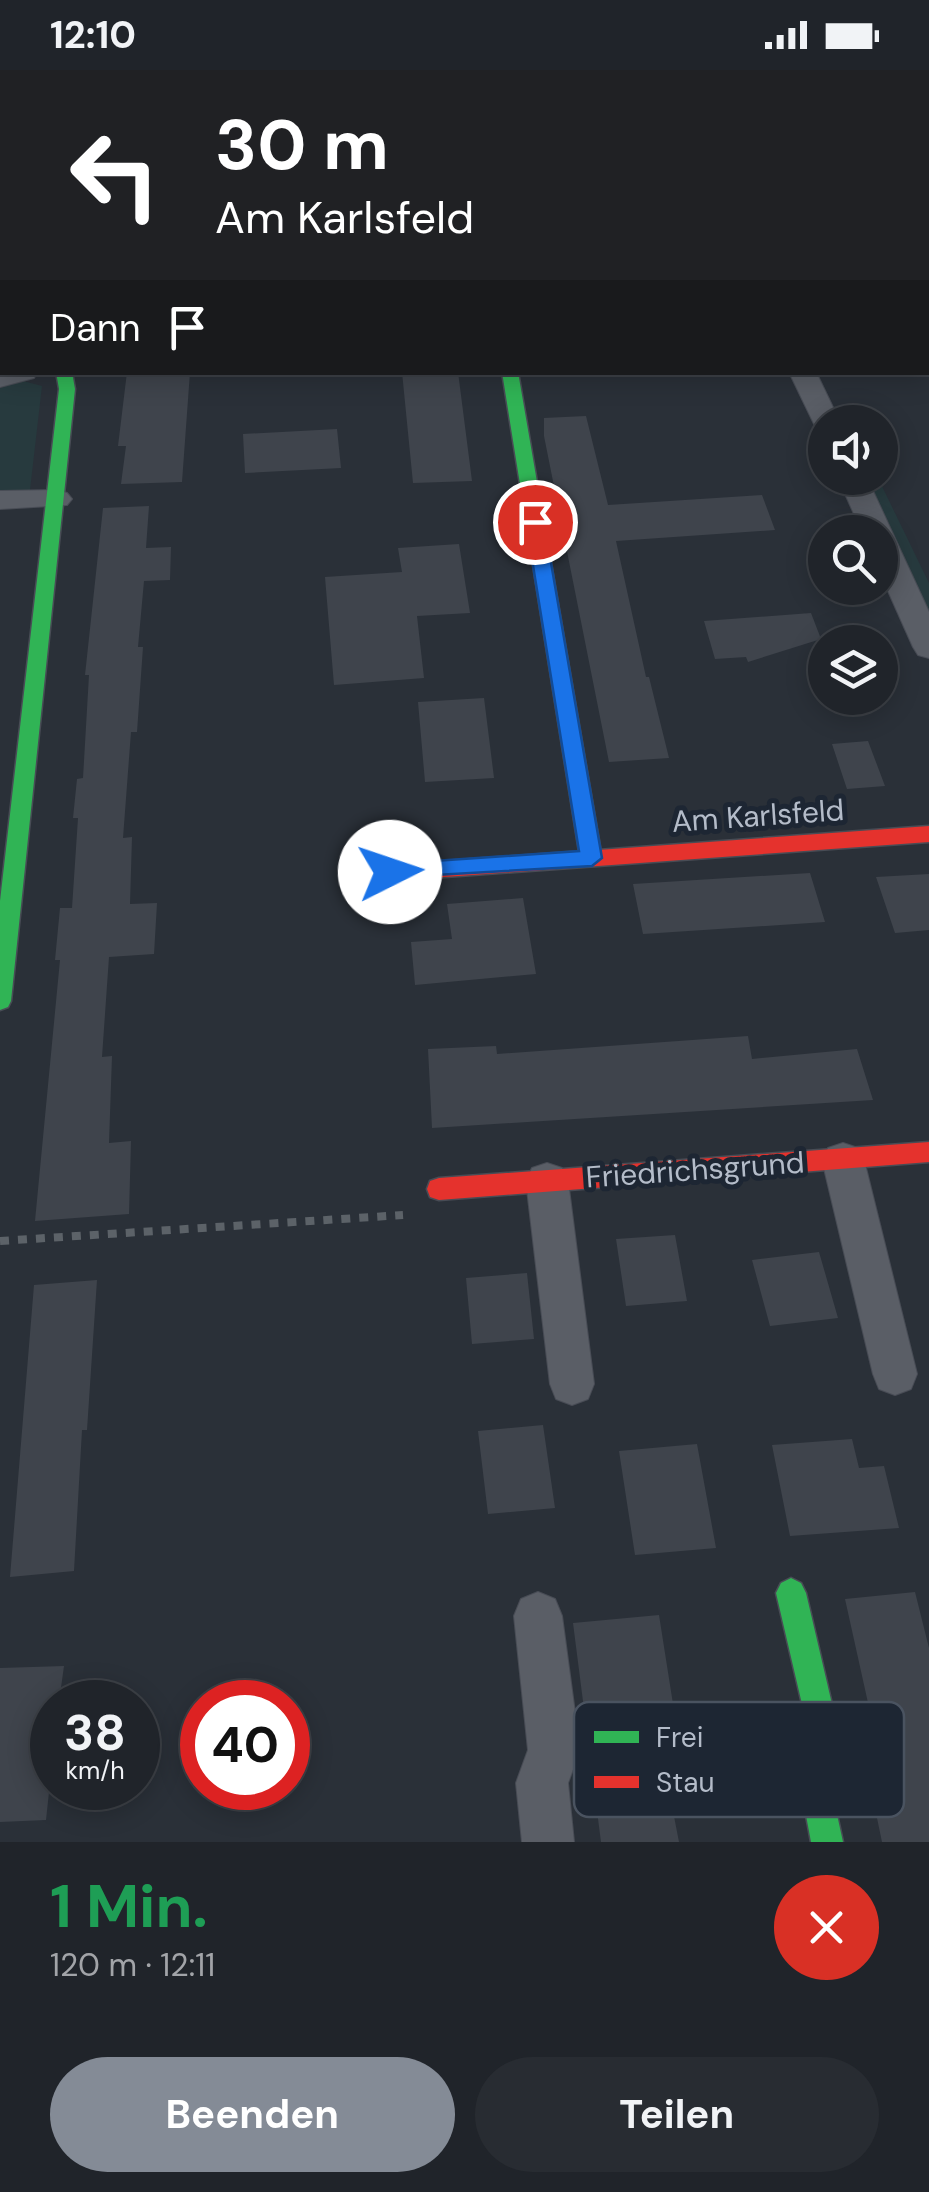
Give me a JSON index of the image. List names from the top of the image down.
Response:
{
  "streets": {
    "street": ["Am Karlsfeld", "Friedrichsgrund"]
  },
  "legend": ["Frei", "Stau"],
  "page": {
    "status": "12:10",
    "turn": ["30 m", "Am Karlsfeld"],
    "then": "Dann",
    "speed": "38 km/h",
    "limit": "40",
    "heading": ["1 Min.", "120 m · 12:11"],
    "buttons": ["Beenden", "Teilen"]
  }
}
